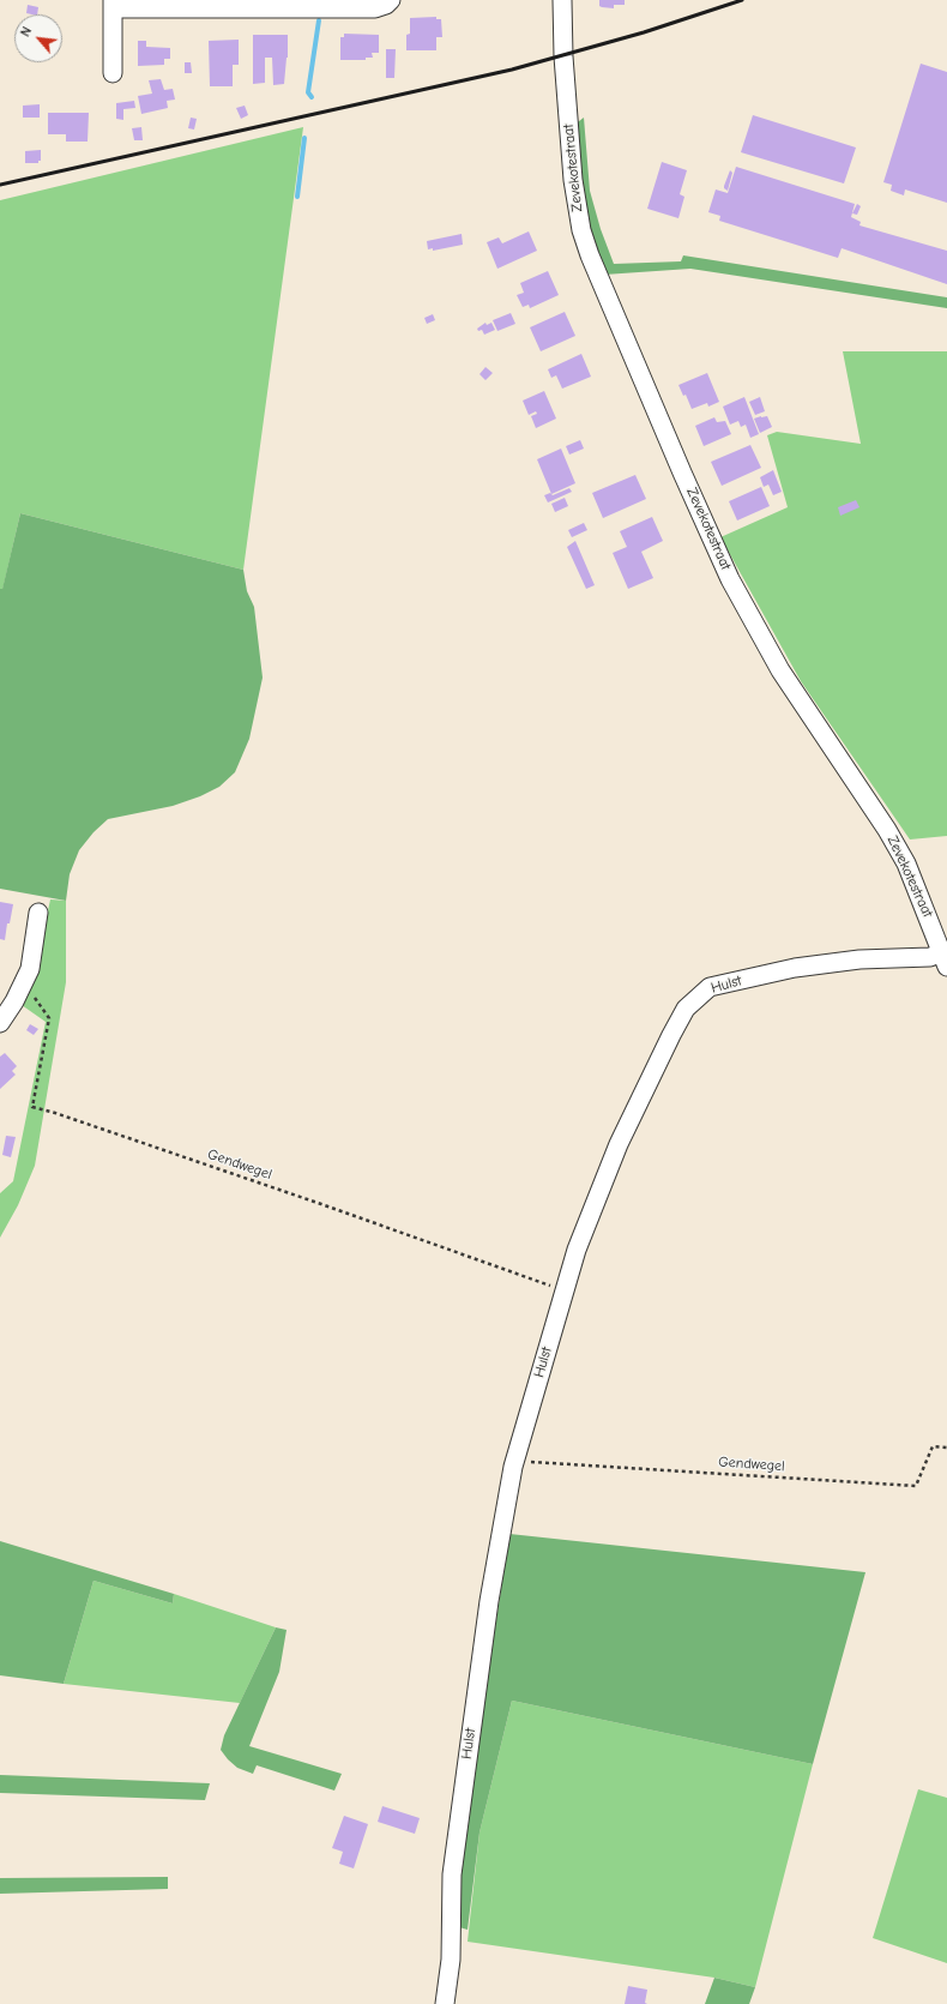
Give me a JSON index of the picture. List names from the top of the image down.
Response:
{
  "streets": {
    "street": ["Zevekotestraat", "Hulst"],
    "path": ["Gendwegel"]
  },
  "crossings": [
    ["Zevekotestraat", "Hulst"],
    ["Hulst", "Gendwegel"]
  ],
  "north": "top left"
}
